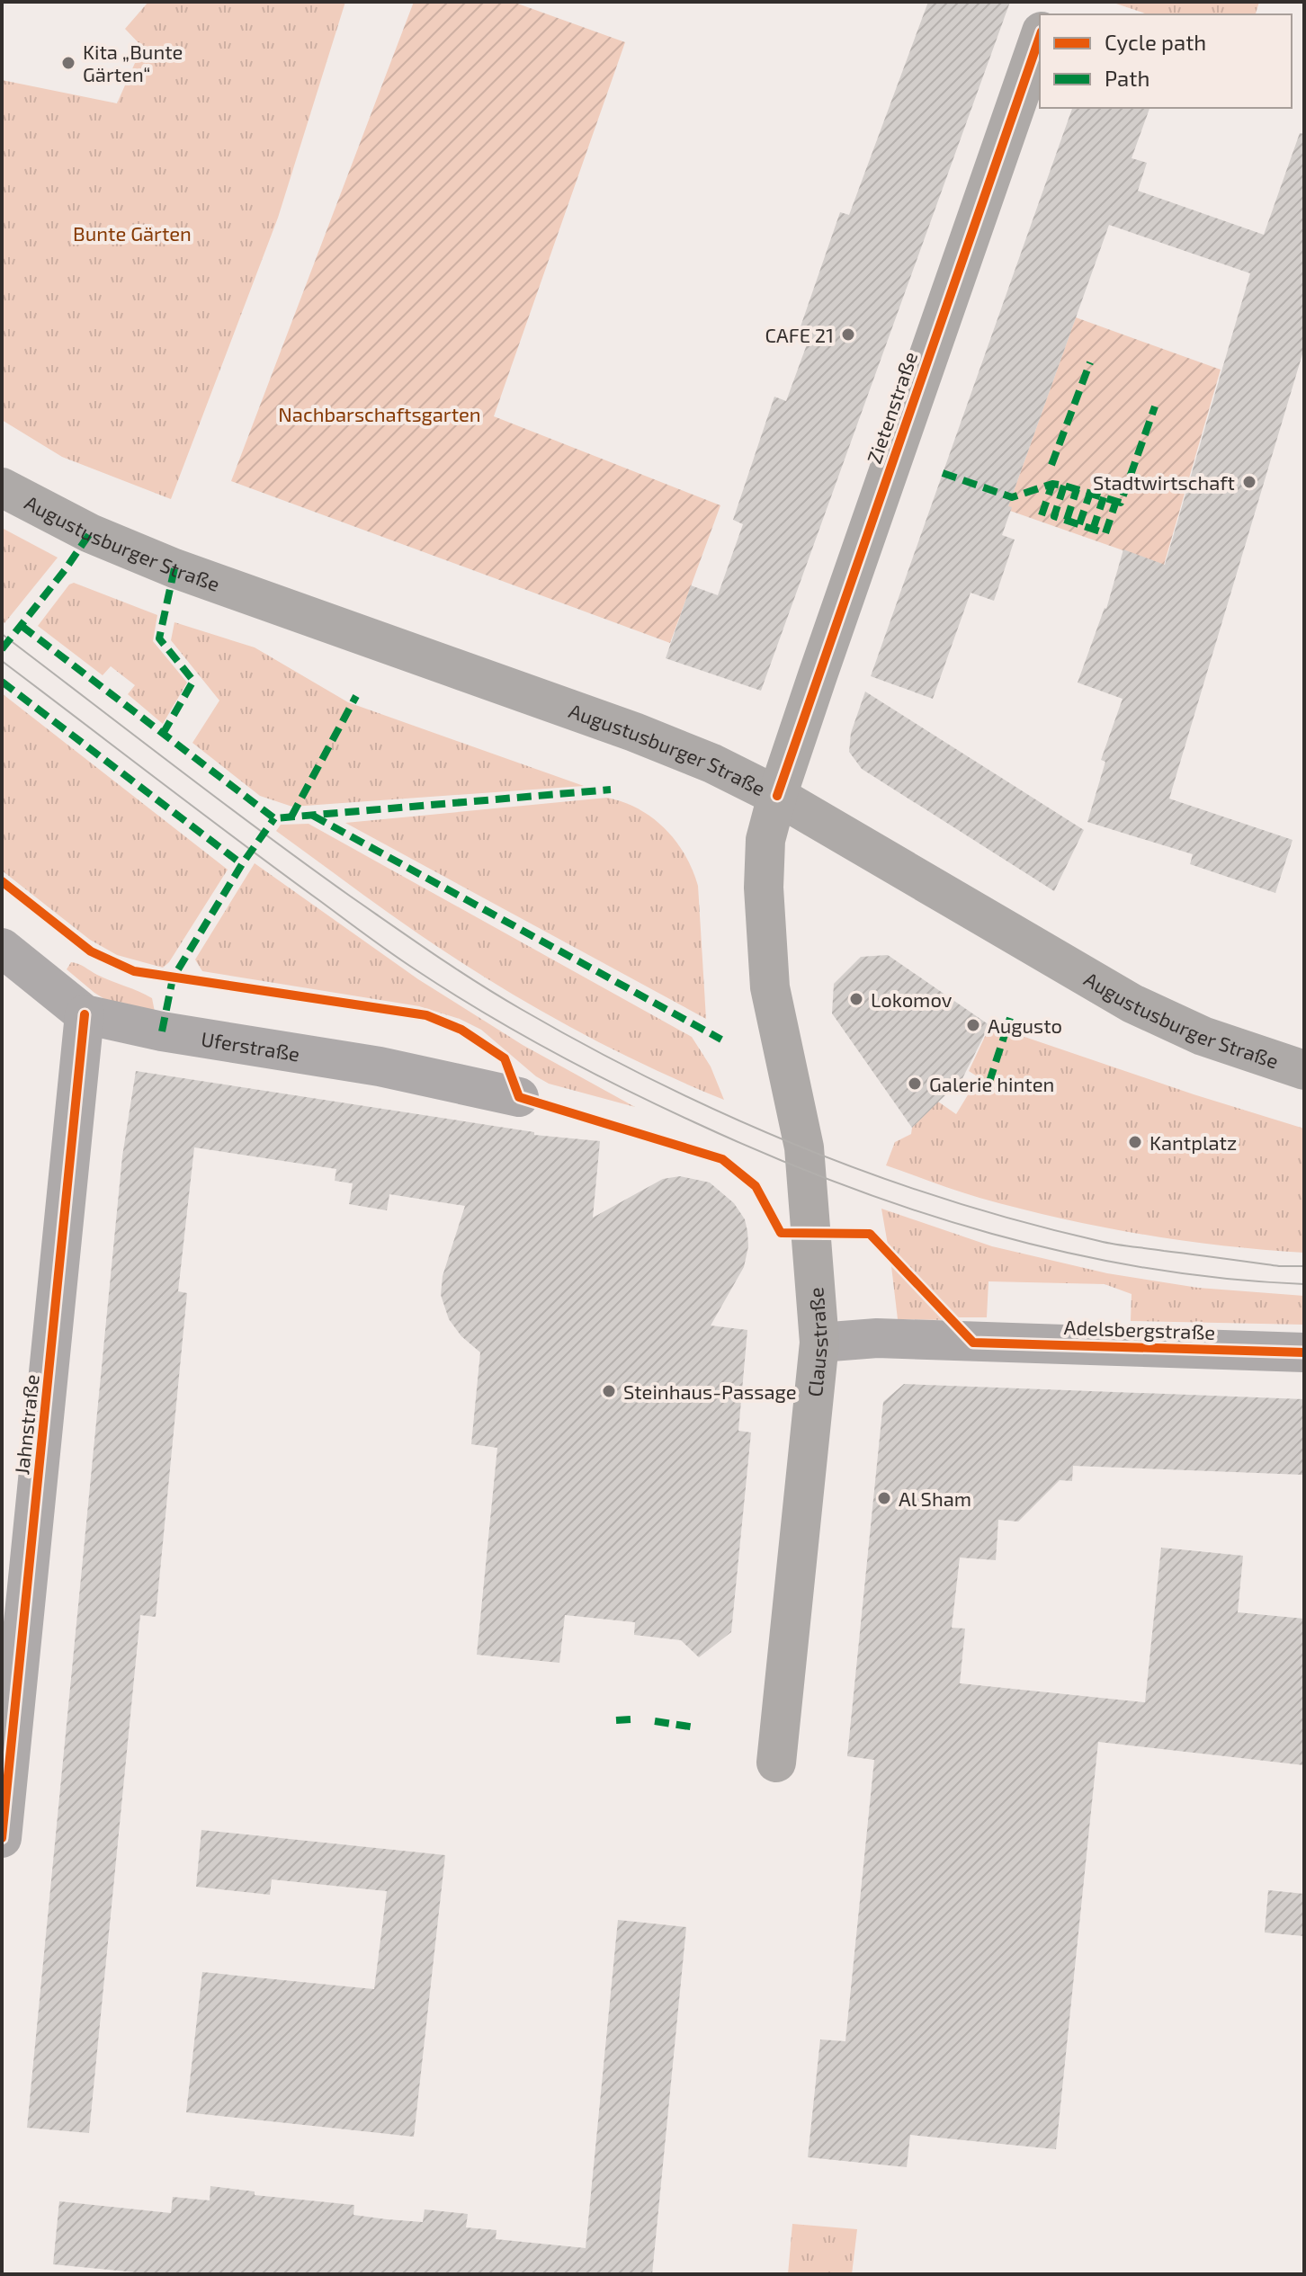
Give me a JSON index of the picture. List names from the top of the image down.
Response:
{
  "streets": {
    "main road": ["Zietenstraße", "Augustusburger Straße", "Clausstraße"],
    "street": ["Uferstraße", "Adelsbergstraße", "Jahnstraße"]
  },
  "crossings": [
    ["Zietenstraße", "Augustusburger Straße"],
    ["Zietenstraße", "Clausstraße"],
    ["Augustusburger Straße", "Clausstraße"],
    ["Uferstraße", "Jahnstraße"],
    ["Adelsbergstraße", "Clausstraße"]
  ],
  "parks": ["Bunte Gärten", "Nachbarschaftsgarten"],
  "places": [
    "Kita „Bunte Gärten“",
    "CAFE 21",
    "Stadtwirtschaft",
    "Lokomov",
    "Augusto",
    "Galerie hinten",
    "Kantplatz",
    "Steinhaus-Passage",
    "Al Sham"
  ],
  "legend": ["Cycle path", "Path"]
}
